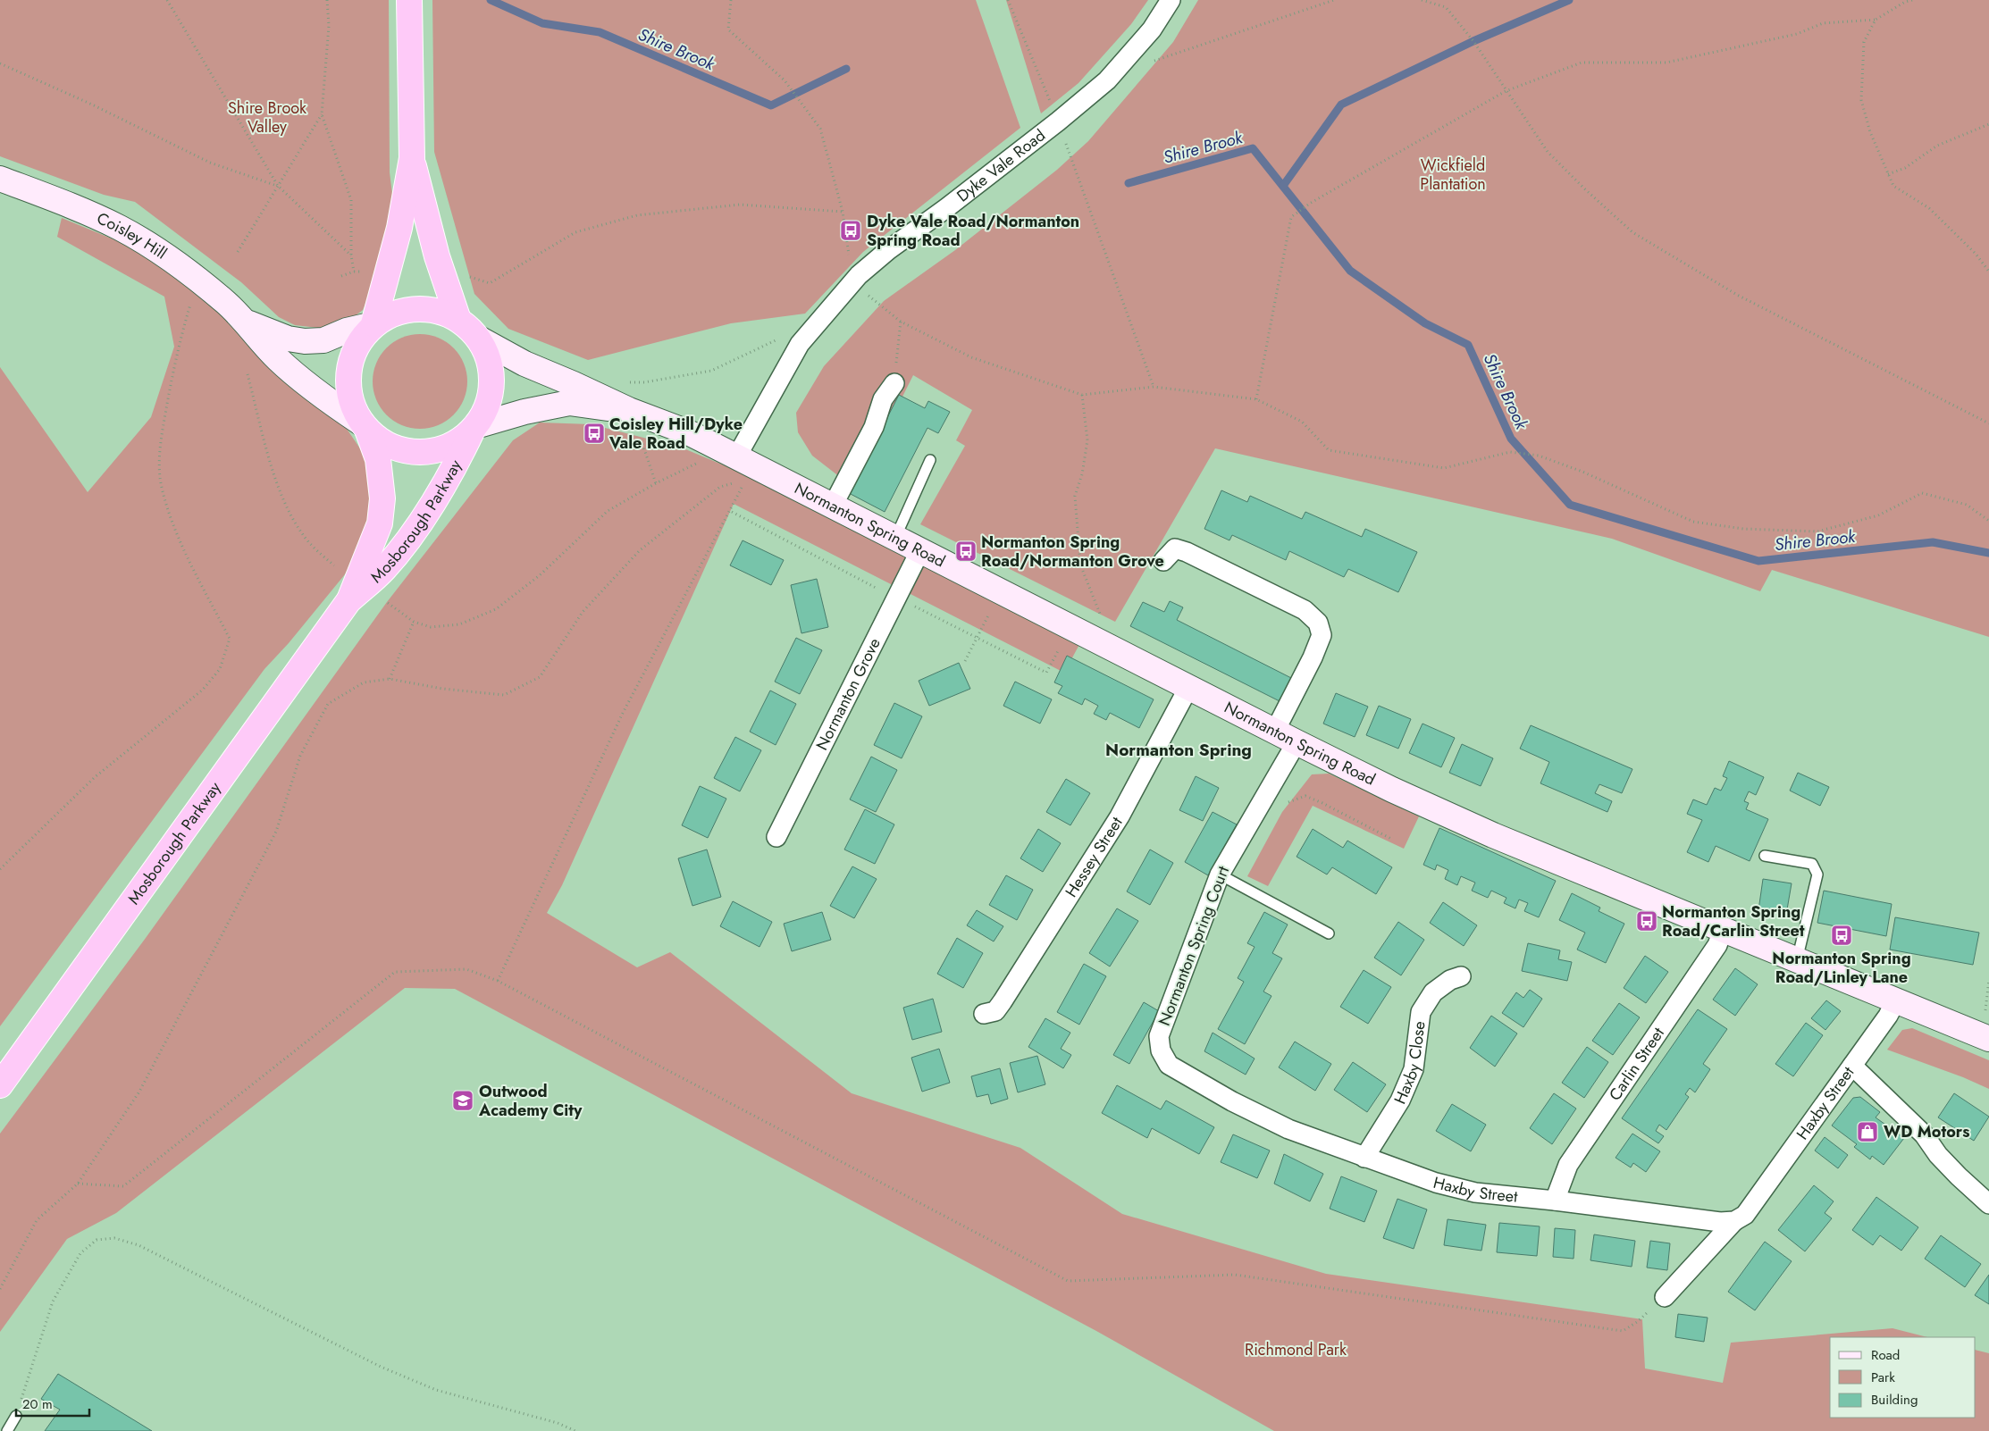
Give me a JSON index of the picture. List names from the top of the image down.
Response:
{
  "streets": {
    "highway": ["Mosborough Parkway"],
    "main road": ["Coisley Hill", "Normanton Spring Road"],
    "street": [
      "Dyke Vale Road",
      "Normanton Grove",
      "Hessey Street",
      "Normanton Spring Court",
      "Haxby Close",
      "Carlin Street",
      "Haxby Street"
    ]
  },
  "crossings": [
    ["Dyke Vale Road", "Normanton Spring Road"],
    ["Coisley Hill", "Mosborough Parkway"],
    ["Coisley Hill", "Normanton Spring Road"],
    ["Mosborough Parkway", "Normanton Spring Road"],
    ["Normanton Spring Road", "Normanton Grove"],
    ["Normanton Spring Road", "Hessey Street"],
    ["Normanton Spring Road", "Normanton Spring Court"],
    ["Normanton Spring Road", "Carlin Street"],
    ["Normanton Spring Road", "Haxby Street"],
    ["Normanton Spring Court", "Haxby Street"],
    ["Haxby Close", "Haxby Street"],
    ["Carlin Street", "Haxby Street"]
  ],
  "districts": ["Normanton Spring"],
  "water": ["Shire Brook"],
  "parks": ["Shire Brook Valley", "Wickfield Plantation", "Richmond Park"],
  "places": {
    "bus stop": [
      "Dyke Vale Road/Normanton Spring Road",
      "Coisley Hill/Dyke Vale Road",
      "Normanton Spring Road/Normanton Grove",
      "Normanton Spring Road/Carlin Street",
      "Normanton Spring Road/Linley Lane"
    ],
    "school or university": ["Outwood Academy City"],
    "shop": ["WD Motors"]
  },
  "legend": ["Road", "Park", "Building"],
  "scale_bar": "20 m"
}
